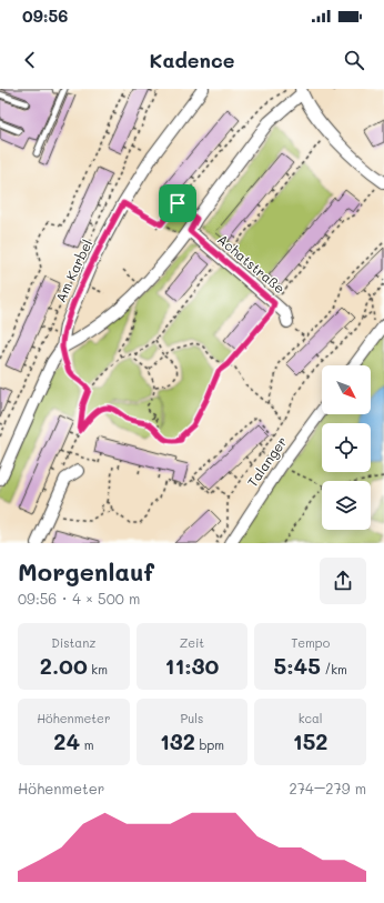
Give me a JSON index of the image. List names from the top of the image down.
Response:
{
  "streets": {
    "street": ["Achatstraße", "Am Karbel", "Talanger"]
  },
  "north": "bottom right",
  "page": {
    "status": "09:56",
    "header": "Kadence",
    "heading": ["Morgenlauf", "09:56 · 4 × 500 m"],
    "stats": [
      ["Distanz", "2.00 km"],
      ["Zeit", "11:30"],
      ["Tempo", "5:45 /km"],
      ["Höhenmeter", "24 m"],
      ["Puls", "132 bpm"],
      ["kcal", "152"]
    ],
    "chart": ["Höhenmeter", "274–279 m"]
  }
}
